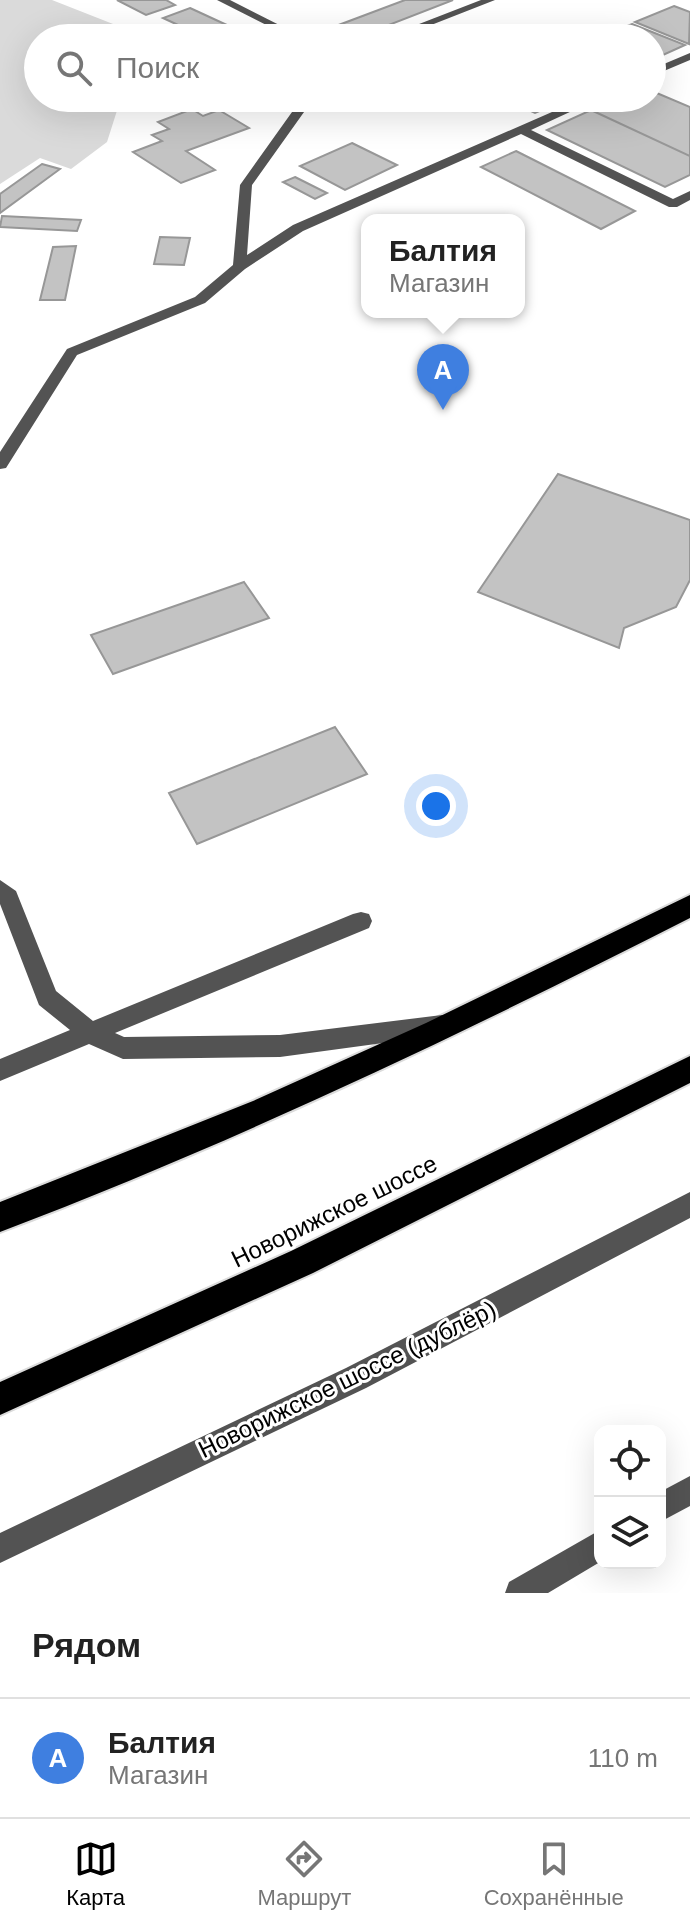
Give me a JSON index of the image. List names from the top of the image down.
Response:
{
  "streets": {
    "highway": ["Новорижское шоссе"],
    "street": ["Новорижское шоссе (дублёр)"]
  },
  "page": {
    "search": "Поиск",
    "popup": ["Балтия", "Магазин"],
    "pins": "A",
    "heading": "Рядом",
    "list": [
      {
        "mark": "A",
        "name": "Балтия",
        "note": "Магазин",
        "value": "110 m"
      }
    ],
    "nav": ["Карта", "Маршрут", "Сохранённые"]
  }
}
